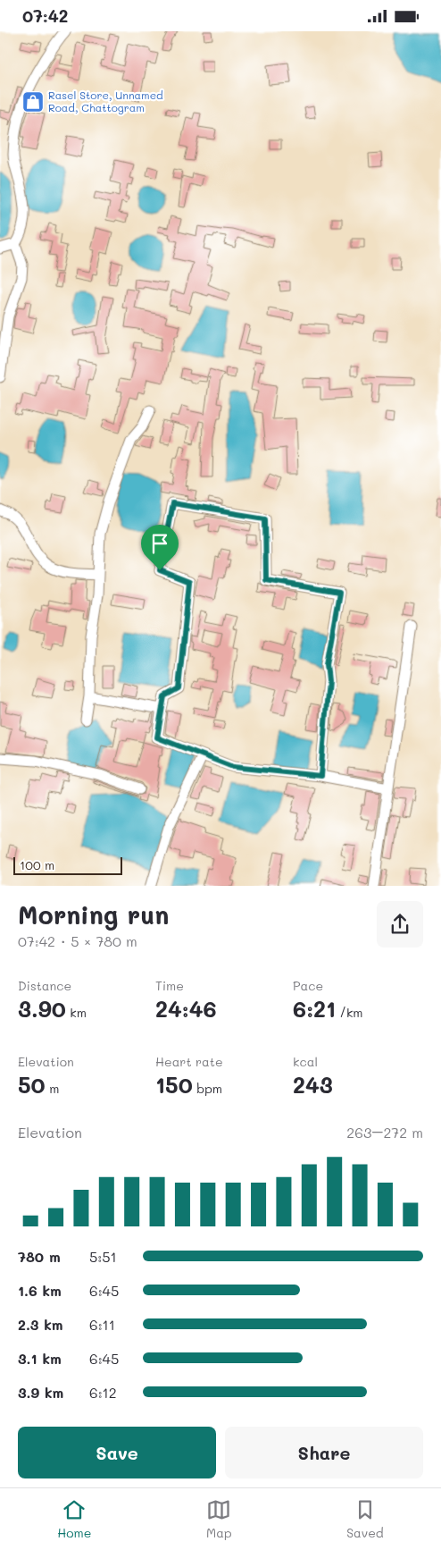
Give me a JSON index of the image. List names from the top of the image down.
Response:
{
  "places": {
    "shop": ["Rasel Store, Unnamed Road, Chattogram"]
  },
  "scale_bar": "100 m",
  "page": {
    "status": "07:42",
    "scale": "100 m",
    "heading": ["Morning run", "07:42 · 5 × 780 m"],
    "stats": [
      ["Distance", "3.90 km"],
      ["Time", "24:46"],
      ["Pace", "6:21 /km"],
      ["Elevation", "50 m"],
      ["Heart rate", "150 bpm"],
      ["kcal", "243"]
    ],
    "chart": ["Elevation", "263–272 m"],
    "list": [
      {
        "name": "780 m",
        "note": "5:51"
      },
      {
        "name": "1.6 km",
        "note": "6:45"
      },
      {
        "name": "2.3 km",
        "note": "6:11"
      },
      {
        "name": "3.1 km",
        "note": "6:45"
      },
      {
        "name": "3.9 km",
        "note": "6:12"
      }
    ],
    "buttons": ["Save", "Share"],
    "tabs": ["Home", "Map", "Saved"]
  }
}
